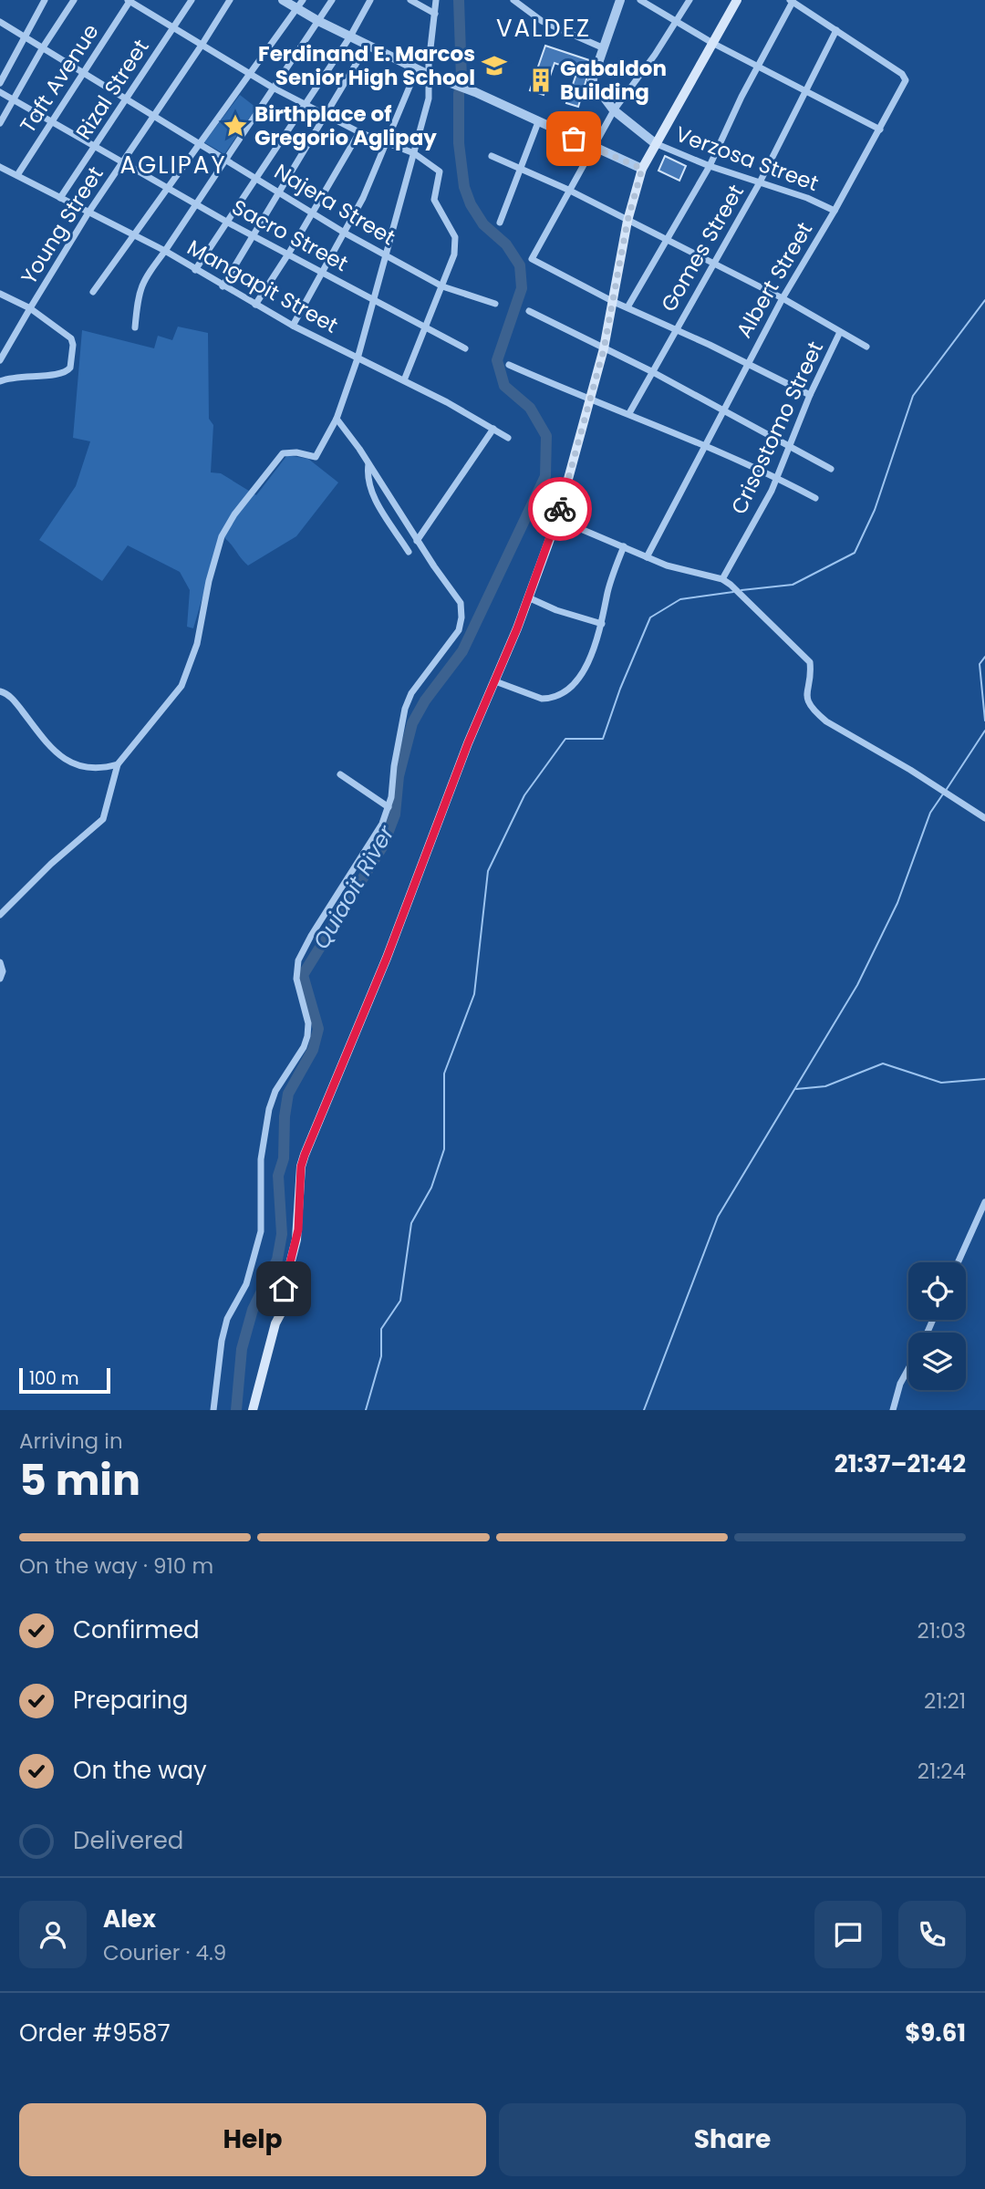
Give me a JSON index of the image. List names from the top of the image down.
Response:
{
  "streets": {
    "street": [
      "Taft Avenue",
      "Rizal Street",
      "Verzosa Street",
      "Najera Street",
      "Young Street",
      "Sacro Street",
      "Gomes Street",
      "Albert Street",
      "Mangapit Street",
      "Crisostomo Street"
    ]
  },
  "crossings": [
    ["Taft Avenue", "Najera Street"],
    ["Taft Avenue", "Sacro Street"],
    ["Taft Avenue", "Mangapit Street"],
    ["Rizal Street", "Najera Street"],
    ["Rizal Street", "Sacro Street"],
    ["Rizal Street", "Mangapit Street"],
    ["Verzosa Street", "Gomes Street"],
    ["Verzosa Street", "Albert Street"],
    ["Najera Street", "Young Street"],
    ["Young Street", "Sacro Street"],
    ["Young Street", "Mangapit Street"],
    ["Gomes Street", "Albert Street"],
    ["Gomes Street", "Crisostomo Street"],
    ["Albert Street", "Crisostomo Street"]
  ],
  "districts": ["VALDEZ", "AGLIPAY"],
  "water": ["Quiaoit River"],
  "places": {
    "school or university": ["Ferdinand E. Marcos Senior High School"],
    "building": ["Gabaldon Building"],
    "place": ["Birthplace of Gregorio Aglipay"]
  },
  "scale_bar": "100 m",
  "page": {
    "scale": "100 m",
    "heading": ["5 min", "Arriving in", "21:37–21:42"],
    "panel": [
      "Alex",
      "Courier · 4.9",
      "Order #9587",
      "$9.61"
    ],
    "bar": "On the way · 910 m",
    "list": [
      ["Confirmed", "21:03"],
      ["Preparing", "21:21"],
      ["On the way", "21:24"],
      "Delivered"
    ],
    "buttons": ["Help", "Share"]
  }
}
